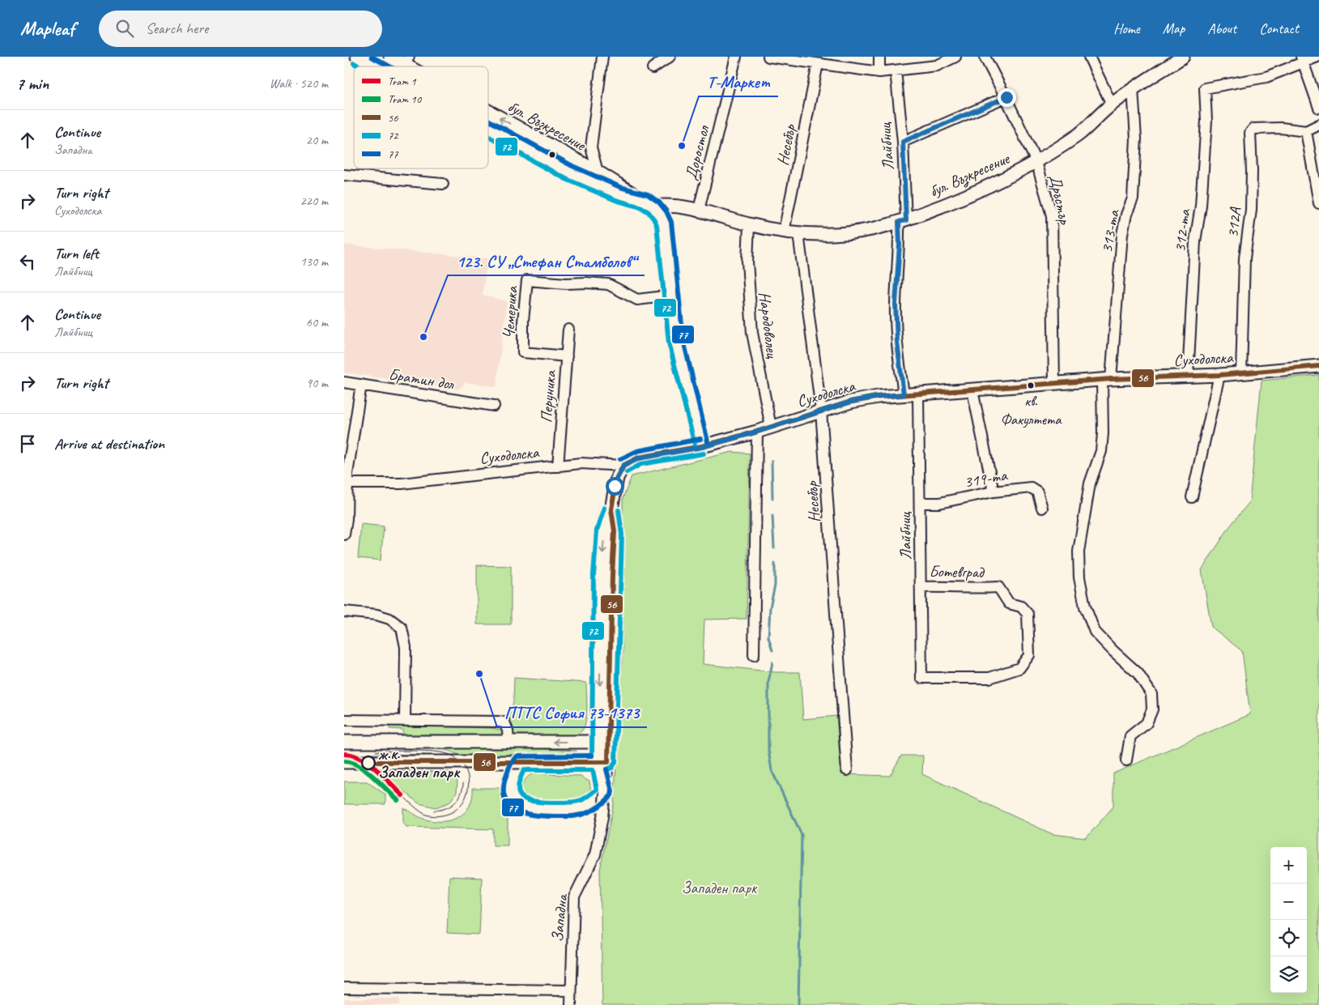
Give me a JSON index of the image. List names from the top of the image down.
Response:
{
  "streets": {
    "street": [
      "бул. Възкресение",
      "Несебър",
      "Лайбниц",
      "Доростол",
      "Дръстър",
      "312А",
      "312-та",
      "313-та",
      "Чемерика",
      "Народоволец",
      "Суходолска",
      "Братин дол",
      "Перуника",
      "319-та",
      "Ботевград",
      "Западна"
    ]
  },
  "crossings": [
    ["бул. Възкресение", "Несебър"],
    ["бул. Възкресение", "Лайбниц"],
    ["бул. Възкресение", "Доростол"],
    ["бул. Възкресение", "Дръстър"],
    ["бул. Възкресение", "313-та"],
    ["бул. Възкресение", "Народоволец"],
    ["Несебър", "Суходолска"],
    ["Лайбниц", "Суходолска"],
    ["Лайбниц", "319-та"],
    ["Лайбниц", "Ботевград"],
    ["Дръстър", "Суходолска"],
    ["312А", "Суходолска"],
    ["312-та", "Суходолска"],
    ["313-та", "Суходолска"],
    ["Чемерика", "Перуника"],
    ["Народоволец", "Суходолска"],
    ["Суходолска", "Перуника"],
    ["Суходолска", "Западна"]
  ],
  "parks": ["Западен парк"],
  "places": [
    "Т-Маркет",
    "123. СУ „Стефан Стамболов“",
    "кв. Факултета",
    "ПТТС София 73-1373",
    "ж.к. Западен парк"
  ],
  "lines": [
    "transit line 77",
    "transit line 72",
    "transit line 56",
    "tram line 1",
    "tram line 10"
  ],
  "legend": [
    "Tram 1",
    "Tram 10",
    "56",
    "72",
    "77"
  ],
  "page": {
    "header": "Mapleaf",
    "search": "Search here",
    "nav": [
      "Home",
      "Map",
      "About",
      "Contact"
    ],
    "heading": ["7 min", "Walk · 520 m"],
    "list": [
      ["Continue", "Западна", "20 m"],
      ["Turn right", "Суходолска", "220 m"],
      ["Turn left", "Лайбниц", "130 m"],
      ["Continue", "Лайбниц", "60 m"],
      ["Turn right", "90 m"],
      "Arrive at destination"
    ],
    "map_buttons": ["+", "−"]
  }
}
